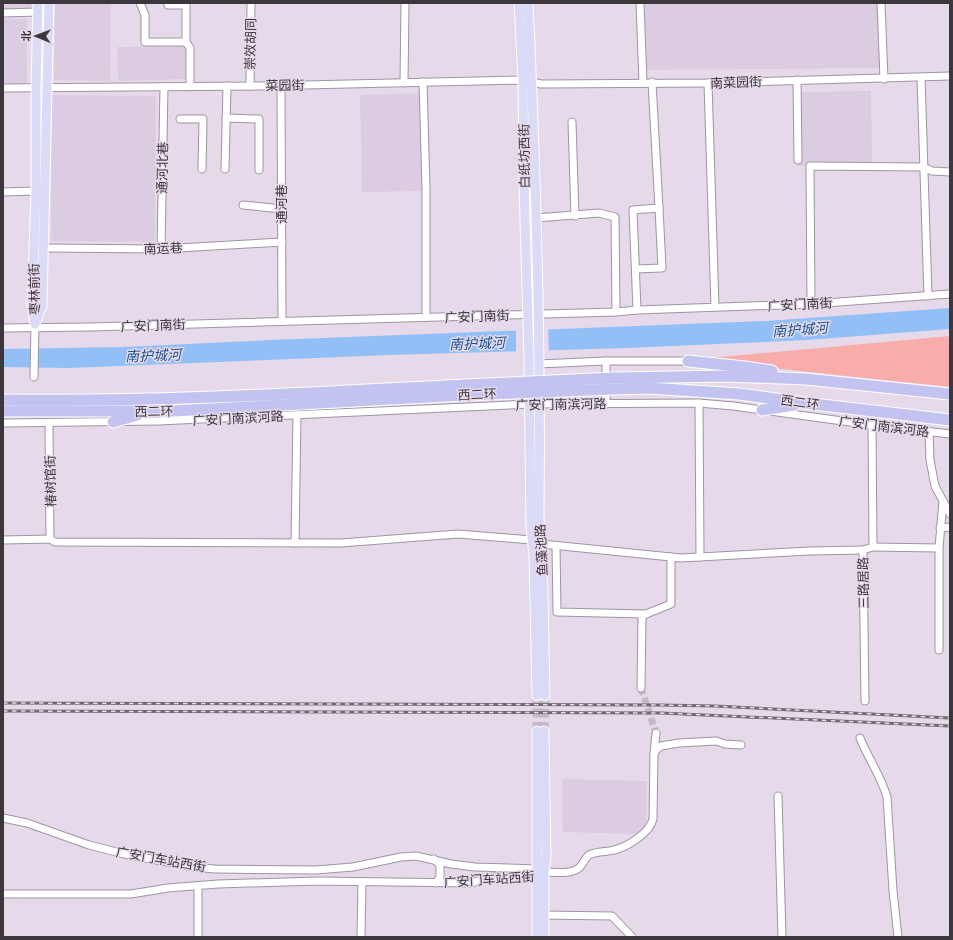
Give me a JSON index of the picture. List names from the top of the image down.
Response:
{
  "streets": {
    "highway": ["西二环"],
    "main road": ["白纸坊西街", "枣林前街", "鱼藻池路"],
    "street": [
      "崇效胡同",
      "南菜园街",
      "菜园街",
      "通河北巷",
      "通河巷",
      "南运巷",
      "广安门南街",
      "广安门南滨河路",
      "椿树馆街",
      "三路居路",
      "广安门车站西街"
    ]
  },
  "crossings": [
    ["崇效胡同", "菜园街"],
    ["南菜园街", "菜园街"],
    ["南菜园街", "白纸坊西街"],
    ["菜园街", "白纸坊西街"],
    ["菜园街", "通河北巷"],
    ["菜园街", "通河巷"],
    ["菜园街", "枣林前街"],
    ["白纸坊西街", "广安门南街"],
    ["白纸坊西街", "广安门南滨河路"],
    ["白纸坊西街", "鱼藻池路"],
    ["通河北巷", "南运巷"],
    ["通河巷", "南运巷"],
    ["通河巷", "广安门南街"],
    ["南运巷", "枣林前街"],
    ["枣林前街", "广安门南街"],
    ["广安门南滨河路", "椿树馆街"],
    ["广安门南滨河路", "鱼藻池路"],
    ["广安门南滨河路", "三路居路"]
  ],
  "water": ["南护城河"],
  "north": "left"
}
